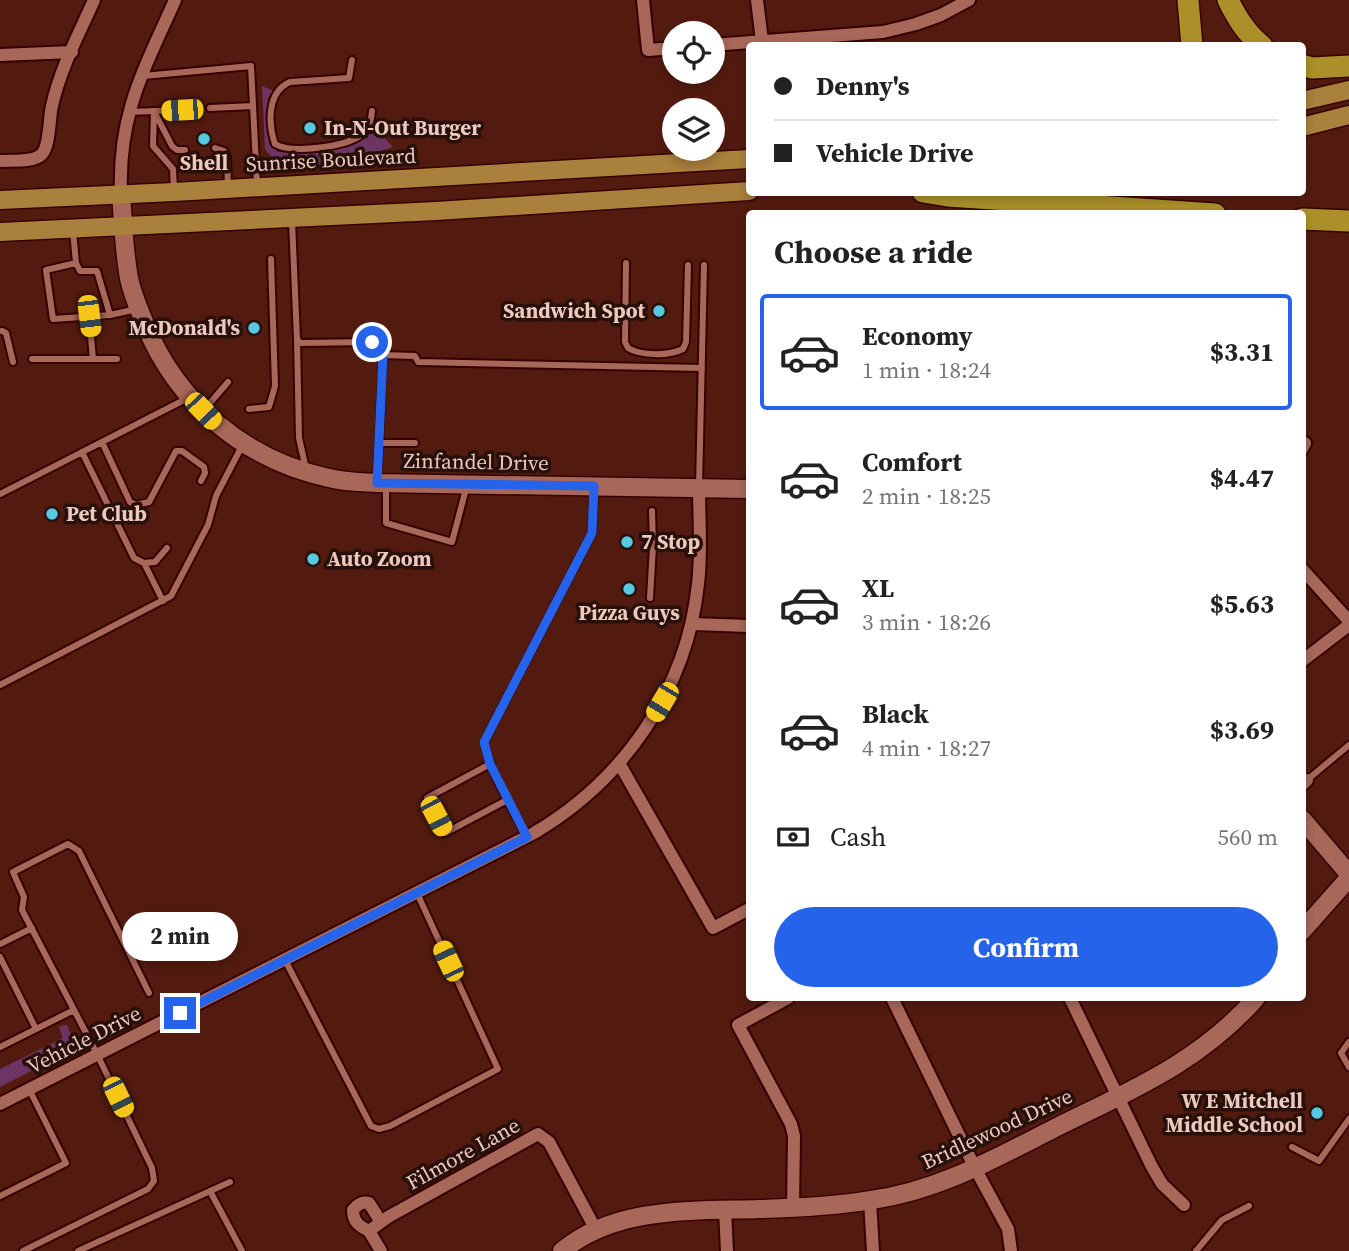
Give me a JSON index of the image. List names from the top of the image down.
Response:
{
  "streets": {
    "main road": ["Sunrise Boulevard"],
    "street": [
      "Zinfandel Drive",
      "Vehicle Drive",
      "Bridlewood Drive",
      "Filmore Lane"
    ]
  },
  "crossings": [
    ["Sunrise Boulevard", "Zinfandel Drive"],
    ["Zinfandel Drive", "Vehicle Drive"],
    ["Bridlewood Drive", "Filmore Lane"]
  ],
  "places": [
    "In-N-Out Burger",
    "Shell",
    "Sandwich Spot",
    "McDonald's",
    "Pet Club",
    "7 Stop",
    "Auto Zoom",
    "Pizza Guys",
    "W E Mitchell Middle School"
  ],
  "page": {
    "banner": ["Denny's", "Vehicle Drive"],
    "heading": "Choose a ride",
    "list": [
      {
        "name": "Economy",
        "note": "1 min · 18:24",
        "value": "$3.31"
      },
      {
        "name": "Comfort",
        "note": "2 min · 18:25",
        "value": "$4.47"
      },
      {
        "name": "XL",
        "note": "3 min · 18:26",
        "value": "$5.63"
      },
      {
        "name": "Black",
        "note": "4 min · 18:27",
        "value": "$3.69"
      }
    ],
    "pay": ["Cash", "560 m"],
    "buttons": "Confirm",
    "bubble": "2 min"
  }
}
